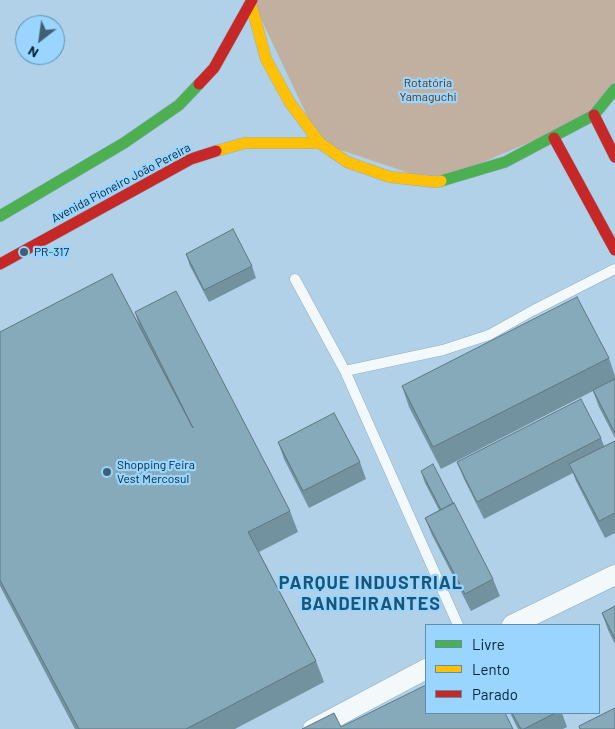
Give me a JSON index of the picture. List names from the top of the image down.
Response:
{
  "streets": {
    "main road": ["Avenida Pioneiro João Pereira"]
  },
  "districts": ["PARQUE INDUSTRIAL BANDEIRANTES"],
  "parks": ["Rotatória Yamaguchi"],
  "places": ["PR-317", "Shopping Feira Vest Mercosul"],
  "legend": ["Livre", "Lento", "Parado"],
  "north": "bottom left"
}
